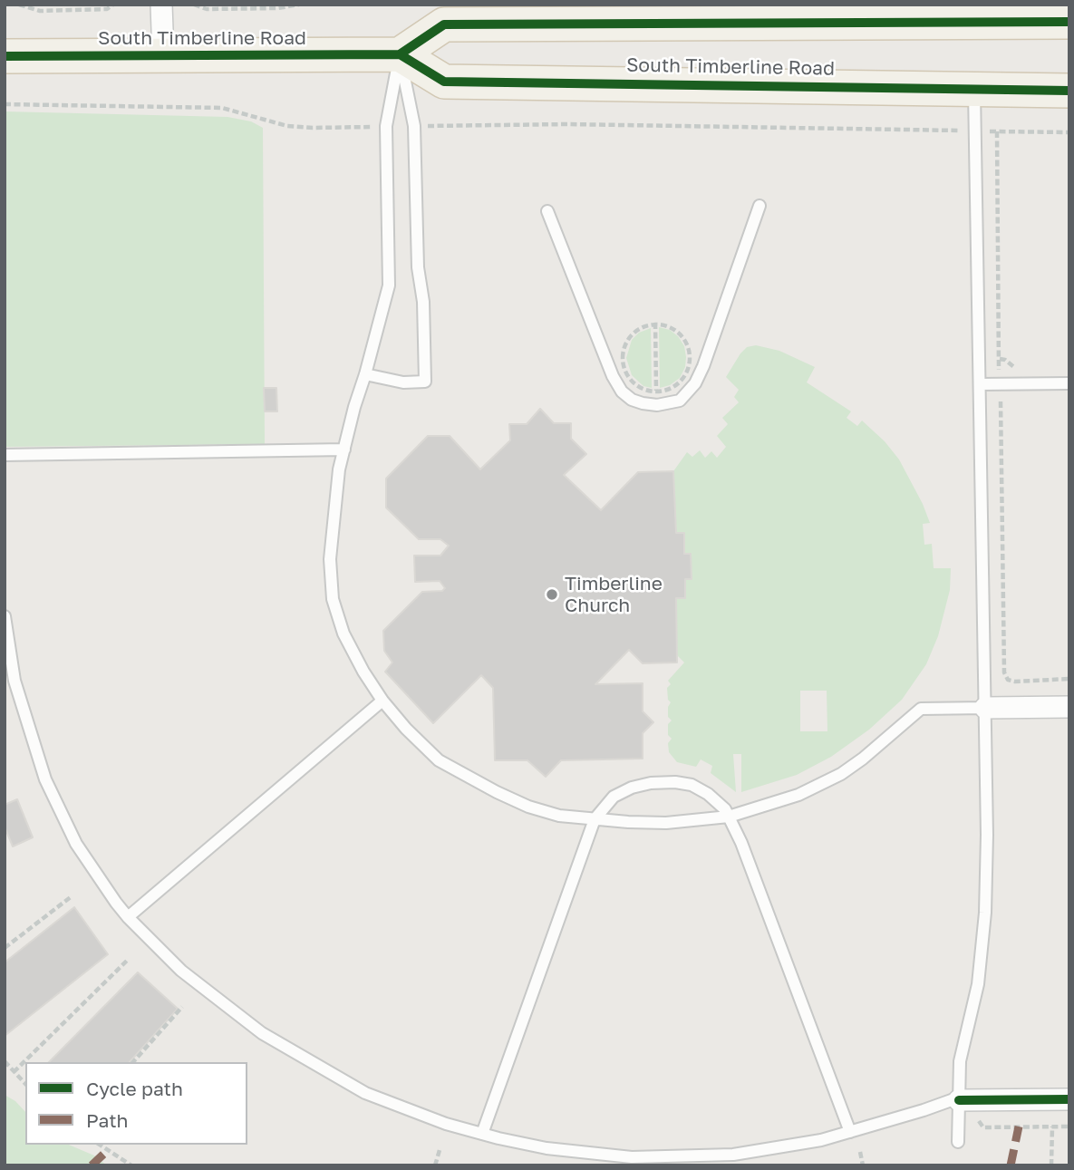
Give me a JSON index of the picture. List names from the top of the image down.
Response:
{
  "streets": {
    "main road": ["South Timberline Road"]
  },
  "places": ["Timberline Church"],
  "legend": ["Cycle path", "Path"]
}
